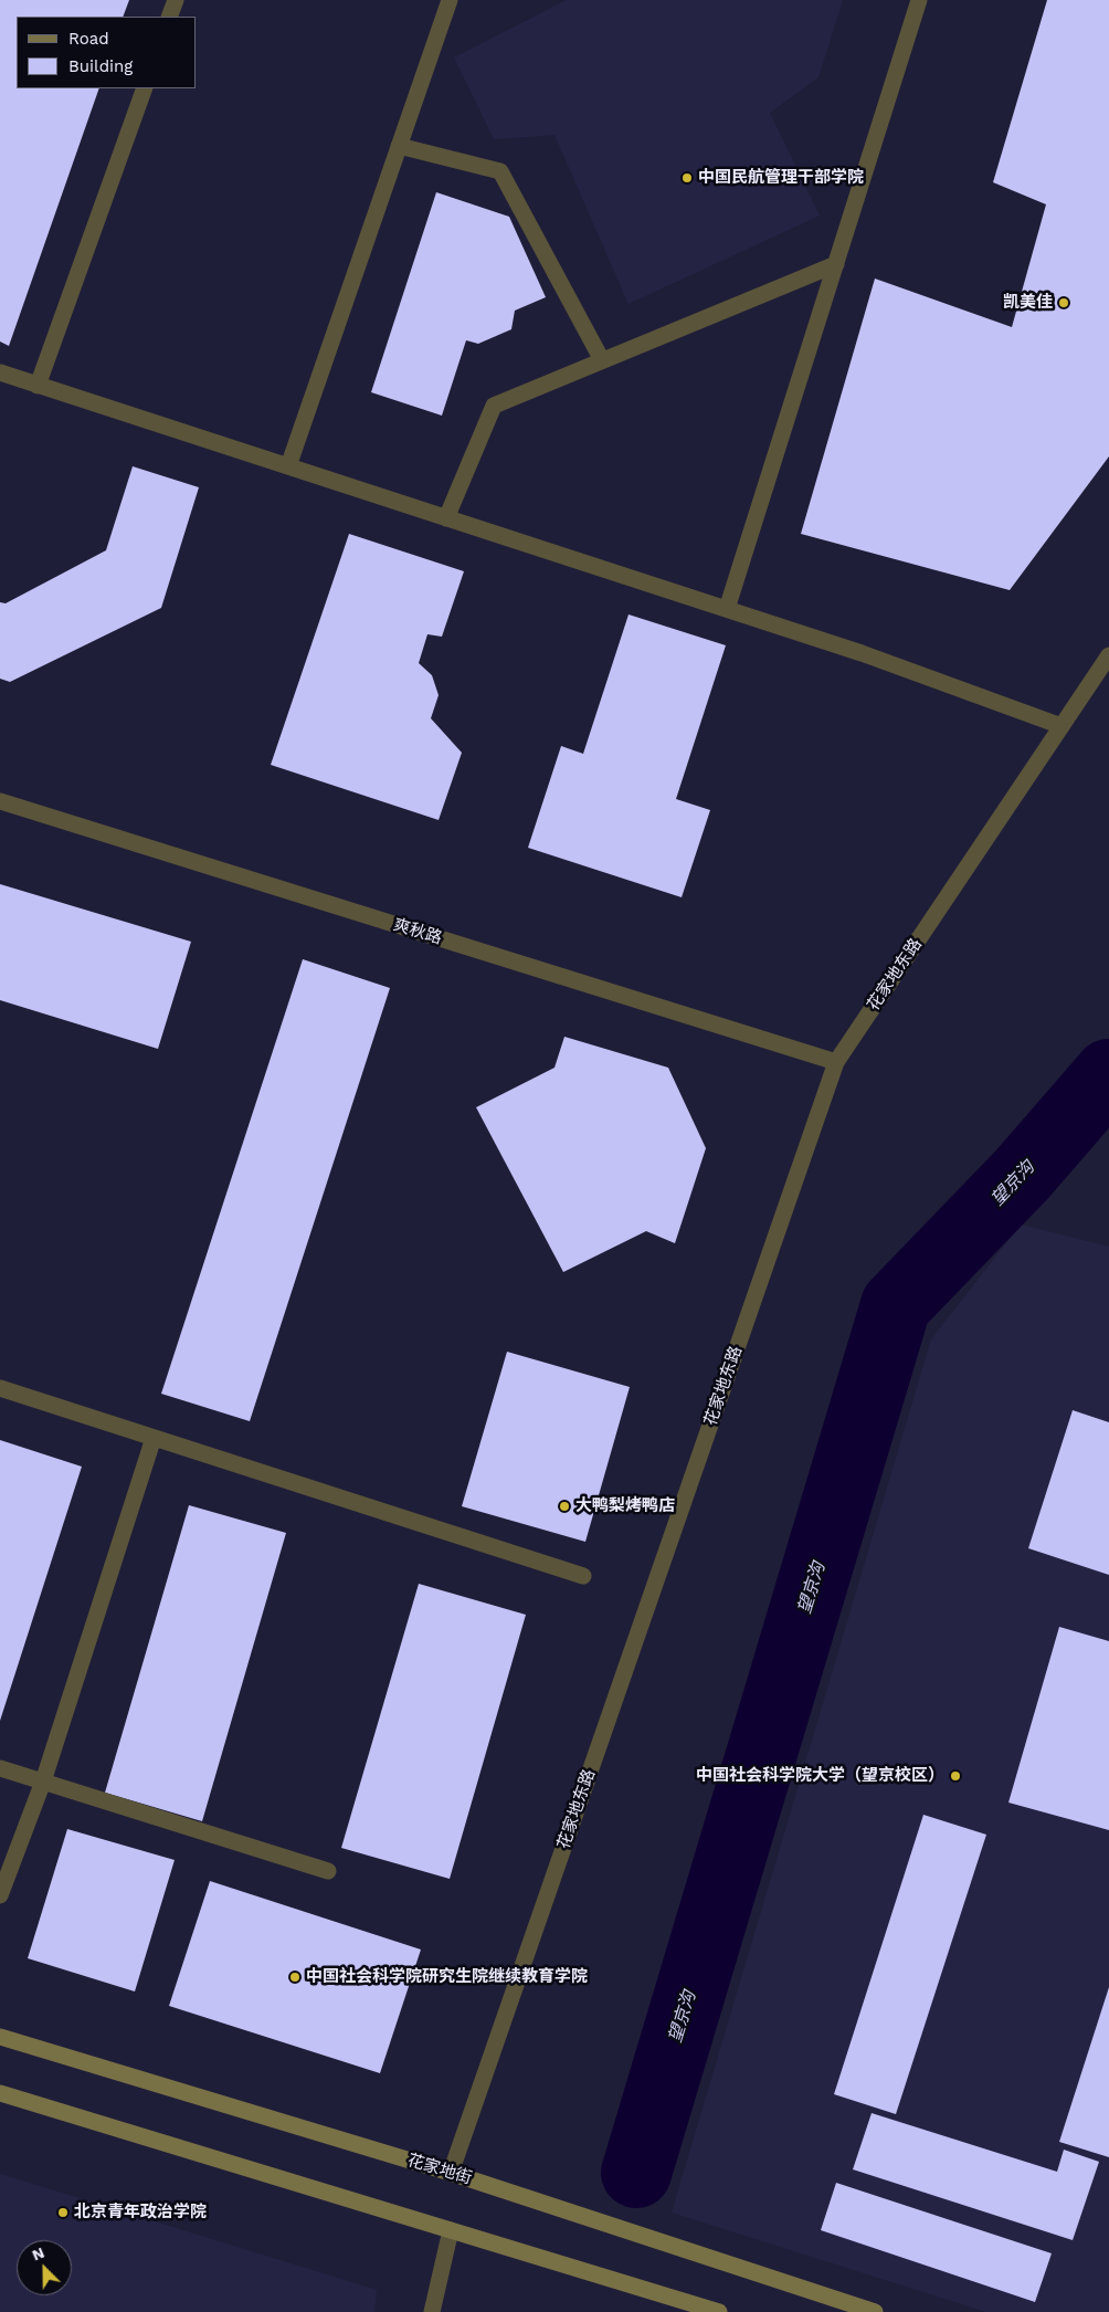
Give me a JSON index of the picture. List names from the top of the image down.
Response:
{
  "streets": {
    "main road": ["花家地街"],
    "street": ["爽秋路", "花家地东路"]
  },
  "crossings": [
    ["爽秋路", "花家地东路"],
    ["花家地东路", "花家地街"]
  ],
  "water": ["望京沟"],
  "places": [
    "中国民航管理干部学院",
    "凯美佳",
    "大鸭梨烤鸭店",
    "中国社会科学院大学（望京校区）",
    "中国社会科学院研究生院继续教育学院",
    "北京青年政治学院"
  ],
  "legend": ["Road", "Building"],
  "north": "top left"
}
